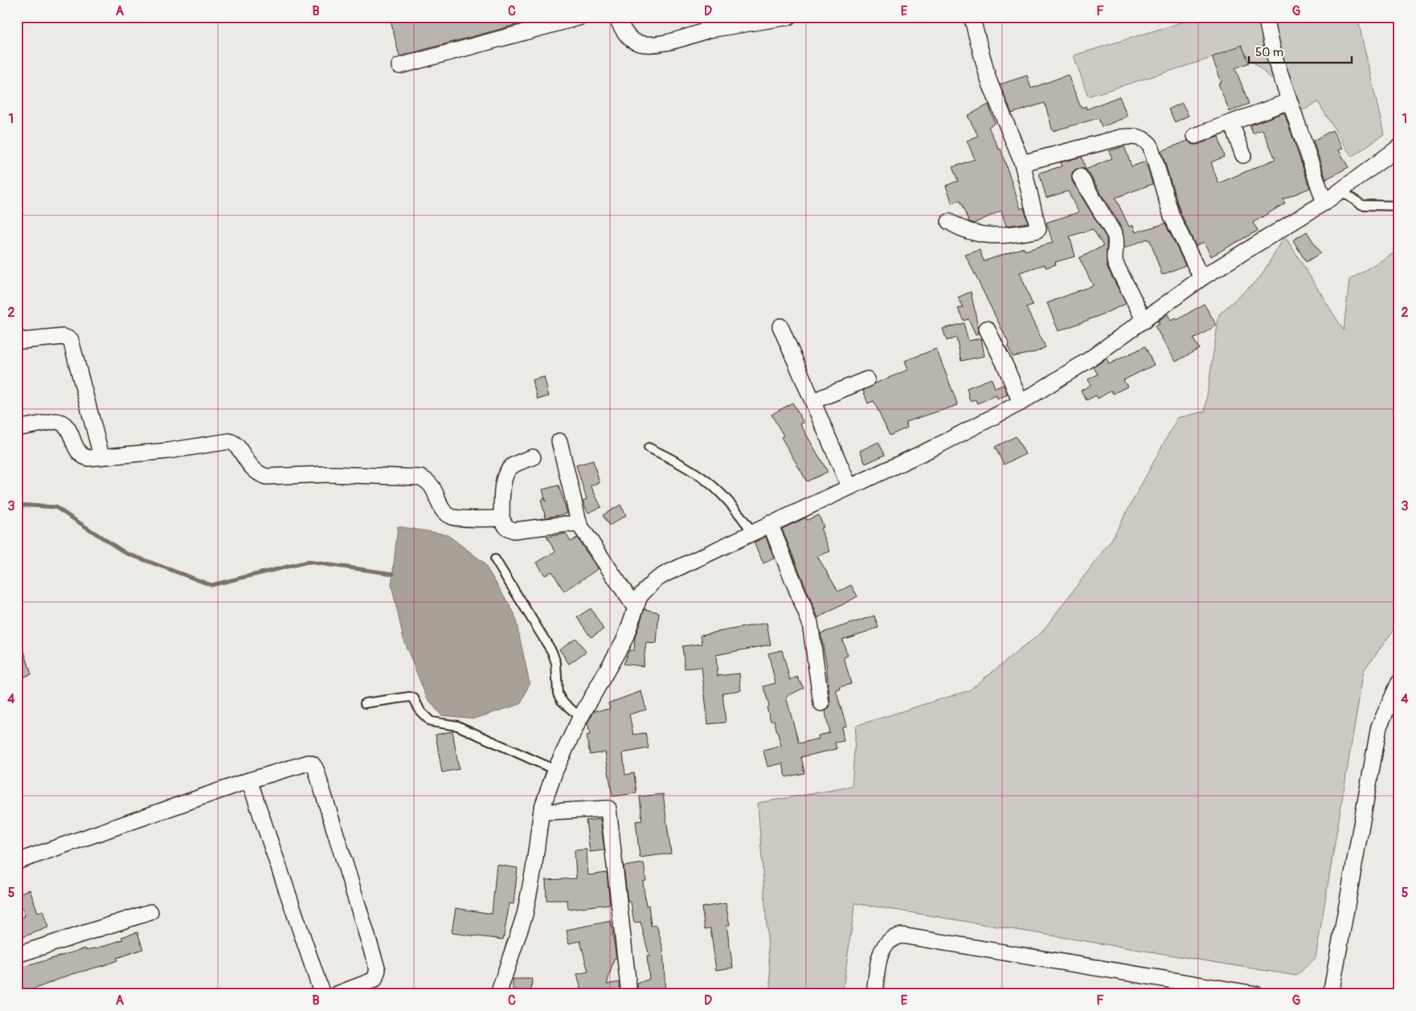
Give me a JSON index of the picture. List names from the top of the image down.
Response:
{
  "scale_bar": "50 m",
  "grid": {
    "columns": [
      "A",
      "B",
      "C",
      "D",
      "E",
      "F",
      "G"
    ],
    "rows": [
      "1",
      "2",
      "3",
      "4",
      "5"
    ]
  }
}
